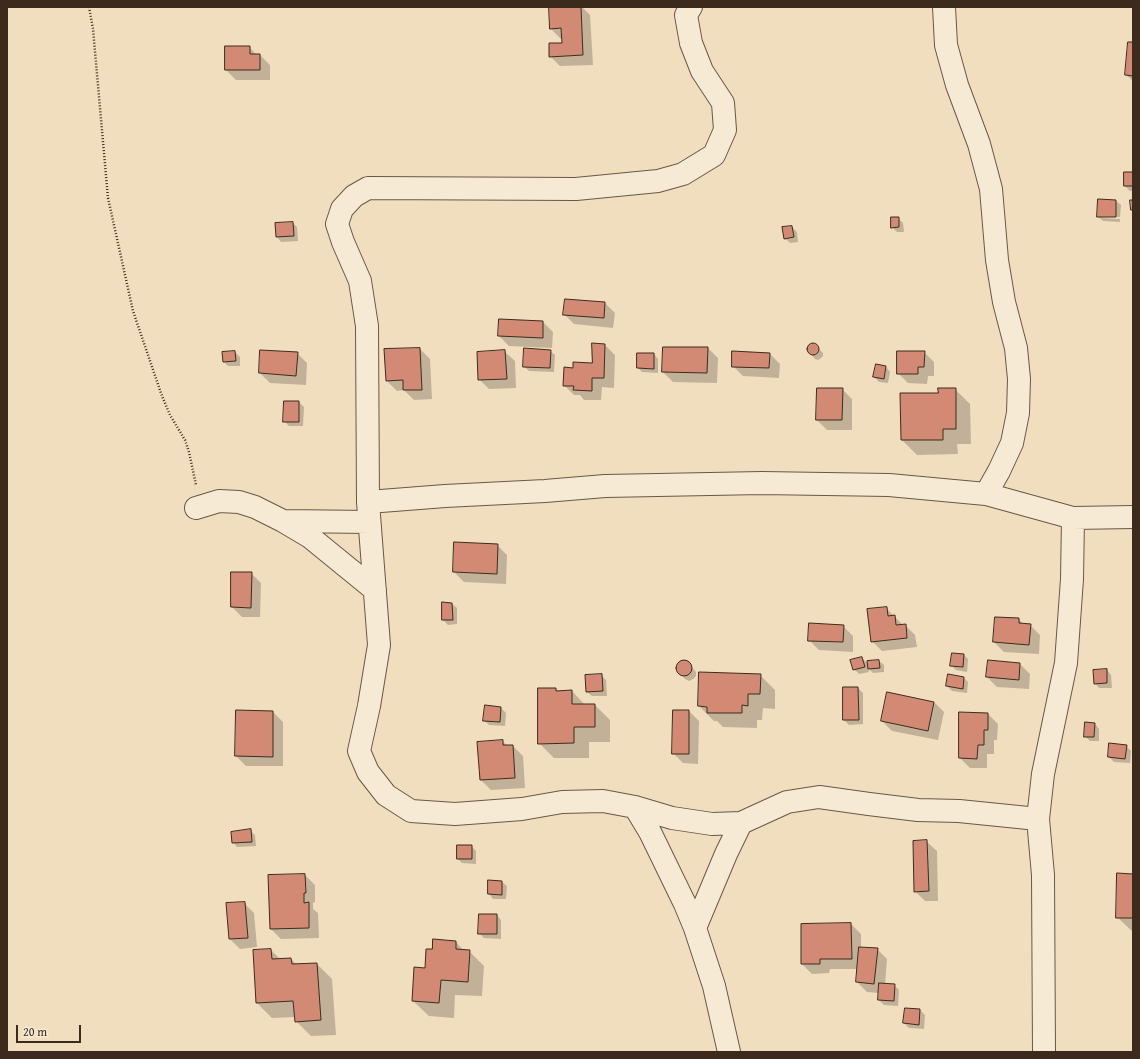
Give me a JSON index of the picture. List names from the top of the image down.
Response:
{
  "scale_bar": "20 m"
}
